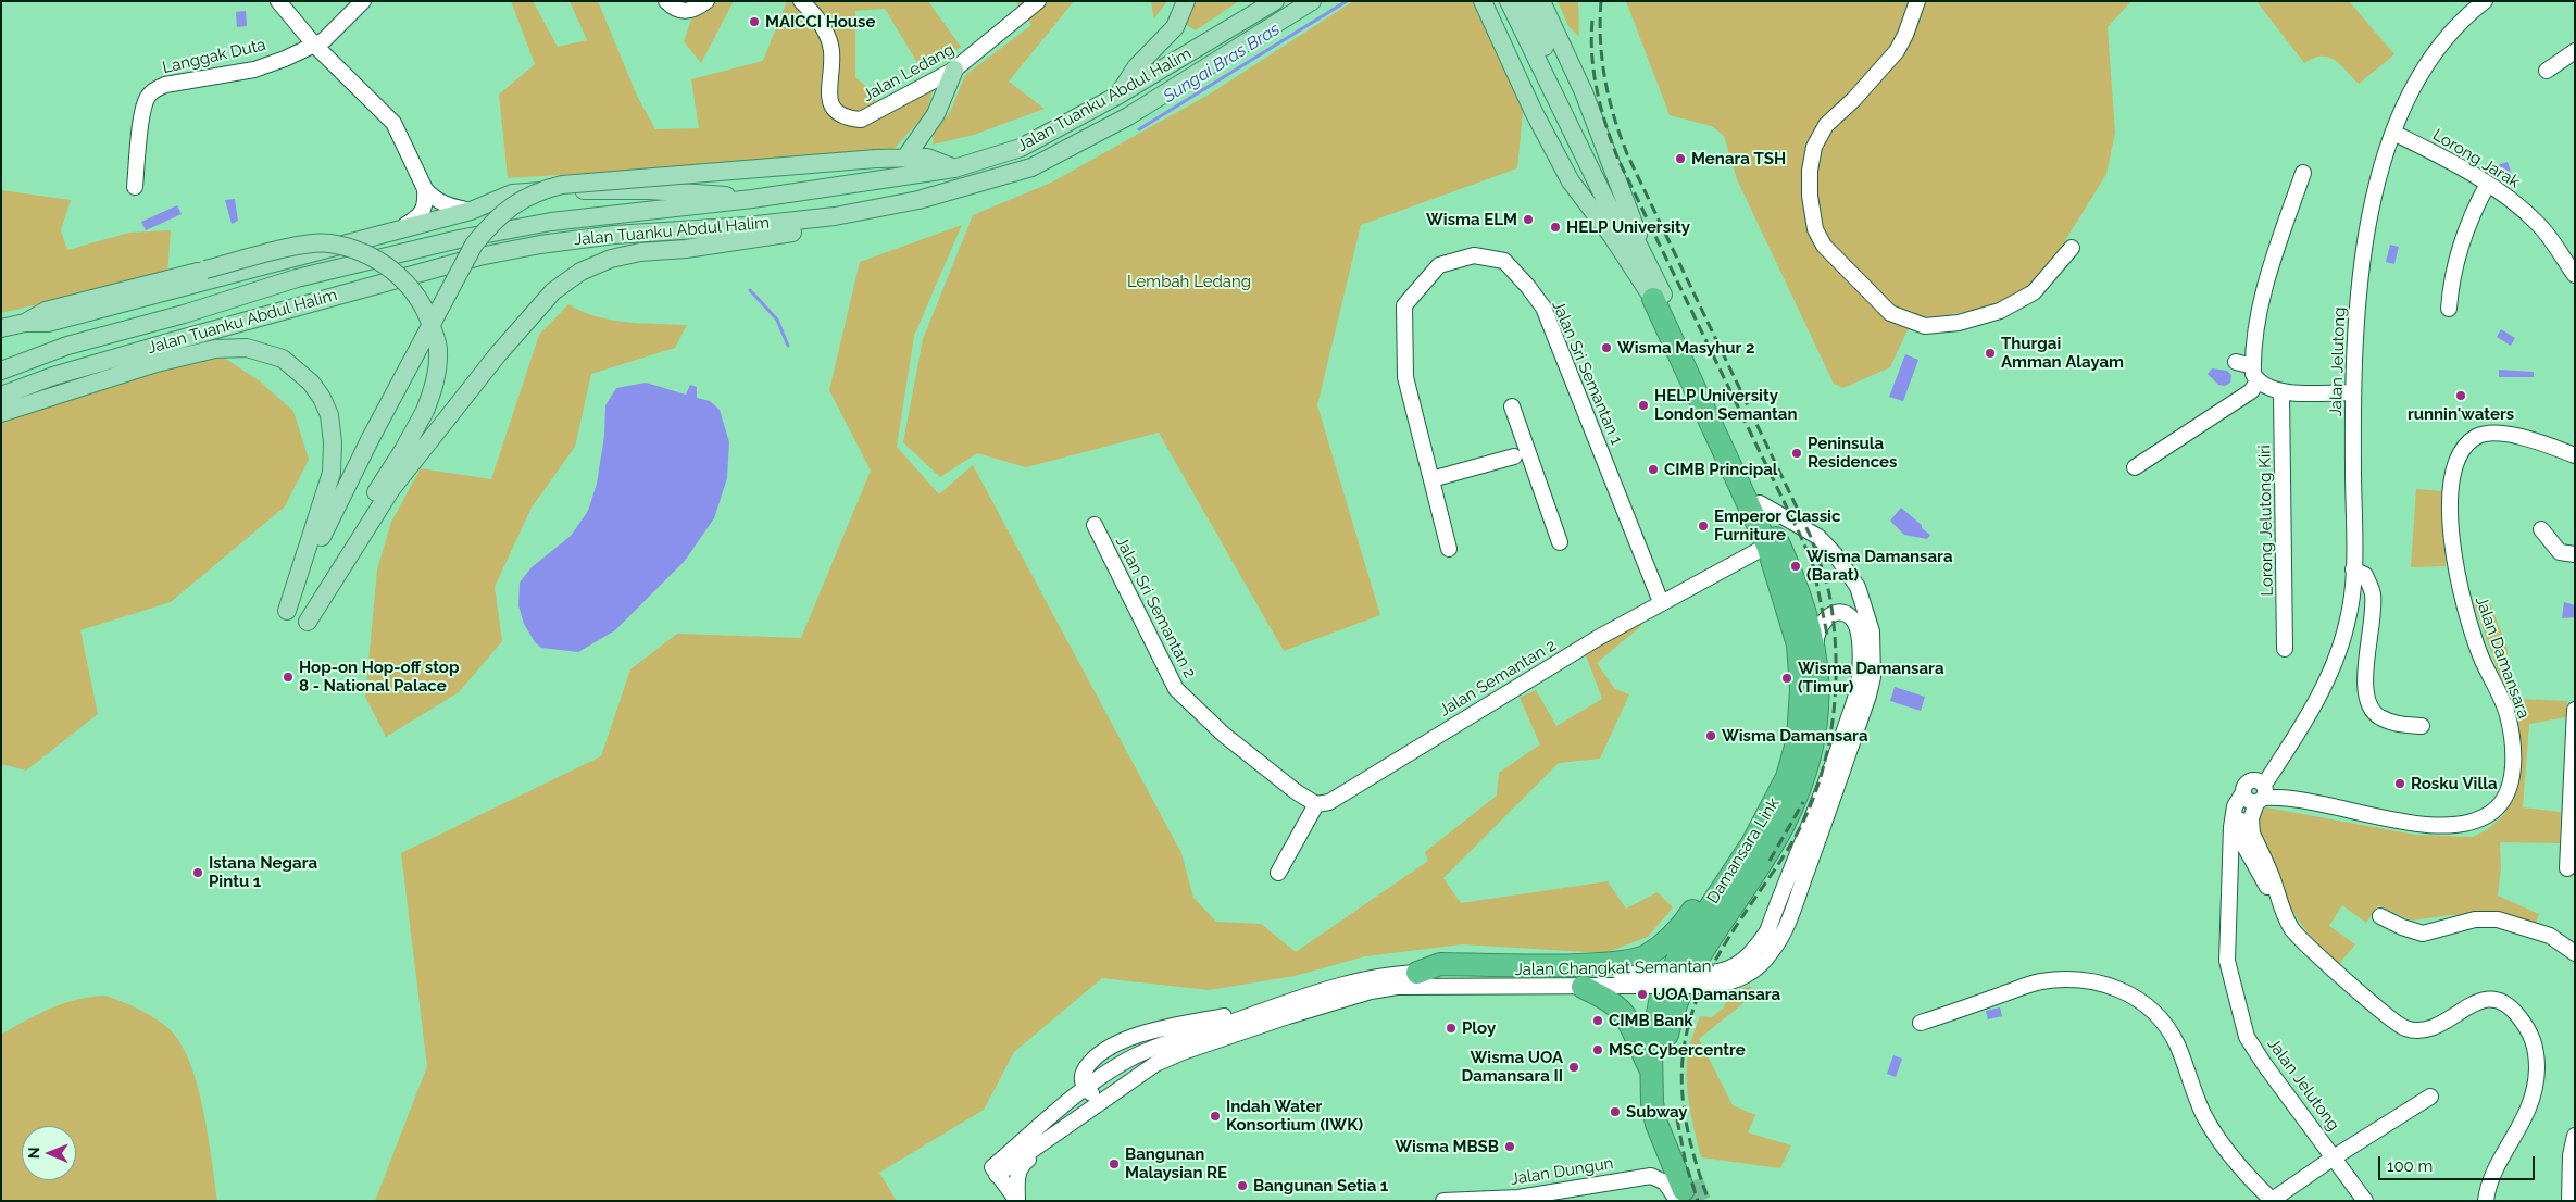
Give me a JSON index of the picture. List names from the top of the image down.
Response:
{
  "streets": {
    "highway": ["Damansara Link"],
    "main road": ["Jalan Tuanku Abdul Halim"],
    "street": [
      "Langgak Duta",
      "Jalan Ledang",
      "Lorong Jarak",
      "Jalan Jelutong",
      "Jalan Sri Semantan 1",
      "Lorong Jelutong Kiri",
      "Jalan Sri Semantan 2",
      "Jalan Damansara",
      "Jalan Semantan 2",
      "Jalan Changkat Semantan",
      "Jalan Dungun"
    ]
  },
  "crossings": [
    ["Lorong Jarak", "Jalan Jelutong"],
    ["Jalan Jelutong", "Jalan Damansara"],
    ["Jalan Sri Semantan 1", "Jalan Semantan 2"],
    ["Jalan Sri Semantan 2", "Jalan Semantan 2"],
    ["Jalan Semantan 2", "Damansara Link"],
    ["Damansara Link", "Jalan Changkat Semantan"],
    ["Damansara Link", "Jalan Dungun"]
  ],
  "water": ["Sungai Bras Bras"],
  "parks": ["Lembah Ledang"],
  "places": [
    "MAICCI House",
    "Menara TSH",
    "Wisma ELM",
    "HELP University",
    "Wisma Masyhur 2",
    "Thurgai Amman Alayam",
    "runnin'waters",
    "HELP University London Semantan",
    "Peninsula Residences",
    "CIMB Principal",
    "Emperor Classic Furniture",
    "Wisma Damansara (Barat)",
    "Hop-on Hop-off stop 8 - National Palace",
    "Wisma Damansara (Timur)",
    "Wisma Damansara",
    "Rosku Villa",
    "Istana Negara Pintu 1",
    "UOA Damansara",
    "CIMB Bank",
    "Ploy",
    "MSC Cybercentre",
    "Wisma UOA Damansara II",
    "Subway",
    "Indah Water Konsortium (IWK)",
    "Wisma MBSB",
    "Bangunan Malaysian RE",
    "Bangunan Setia 1"
  ],
  "scale_bar": "100 m",
  "north": "left"
}
